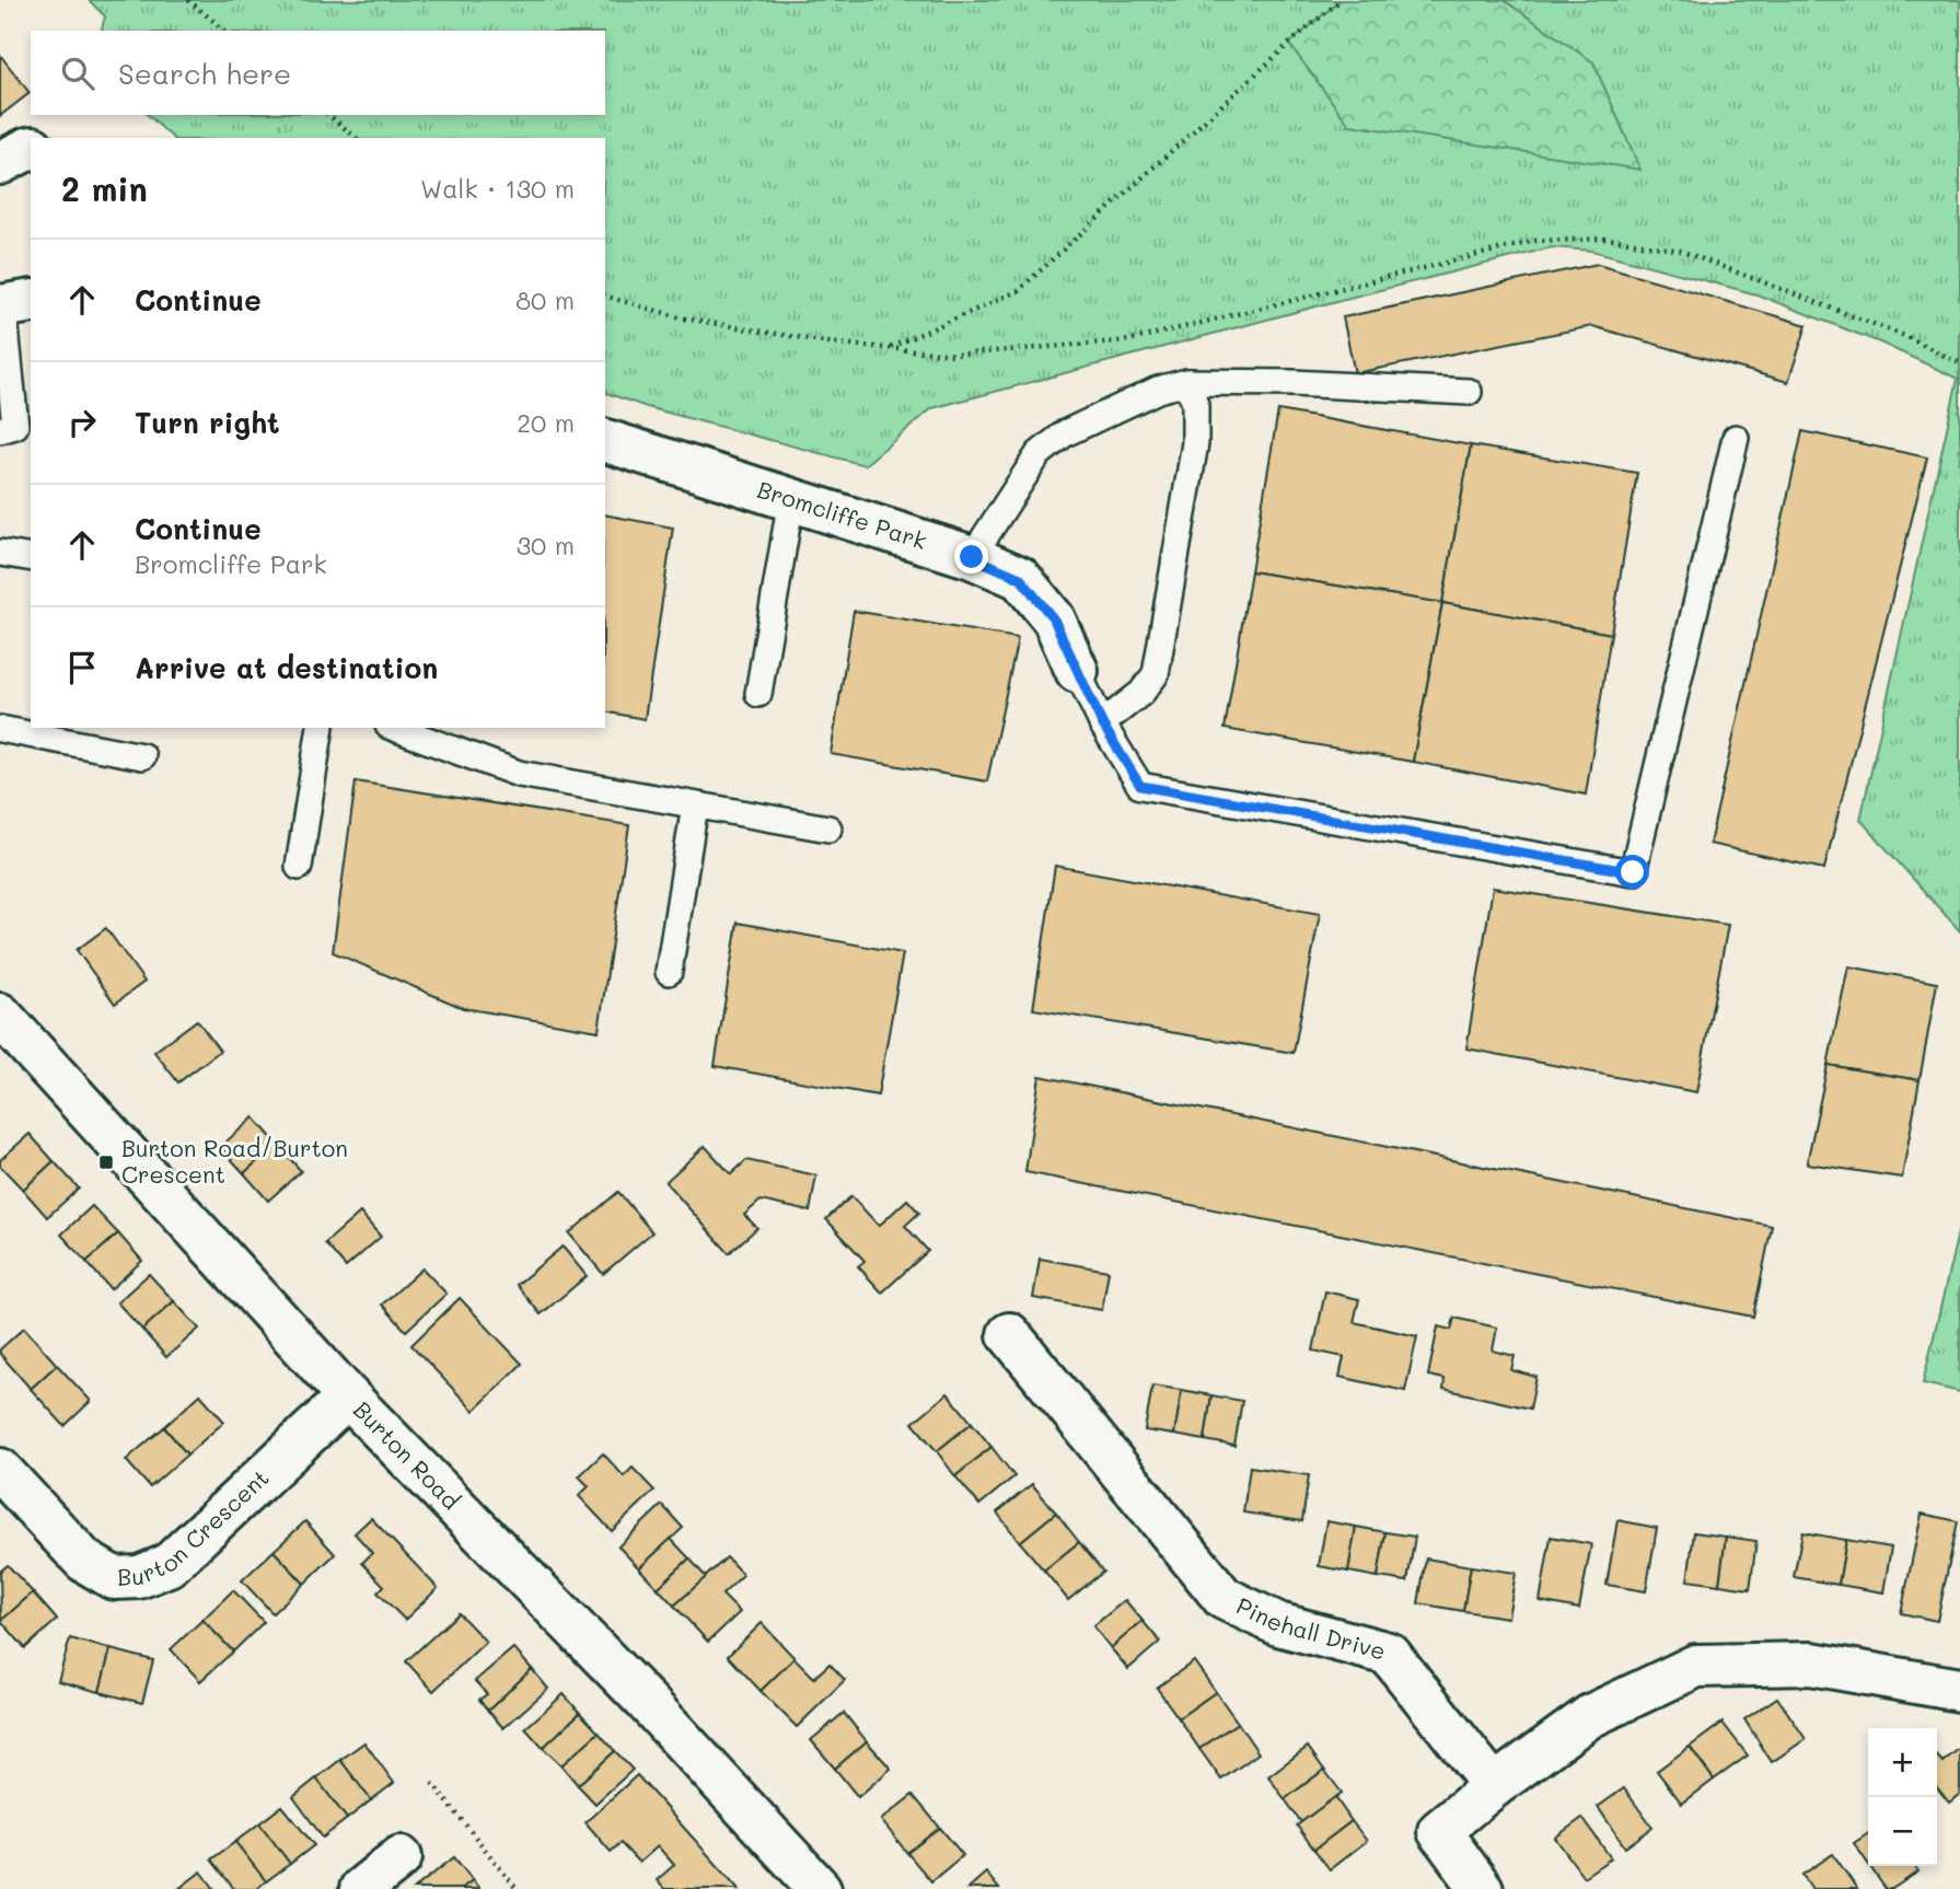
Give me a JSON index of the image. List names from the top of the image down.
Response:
{
  "streets": {
    "street": [
      "Bromcliffe Park",
      "Burton Road",
      "Burton Crescent",
      "Pinehall Drive"
    ]
  },
  "crossings": [
    ["Burton Road", "Burton Crescent"]
  ],
  "places": {
    "transit": ["Burton Road/Burton Crescent"]
  },
  "page": {
    "search": "Search here",
    "heading": ["2 min", "Walk · 130 m"],
    "list": [
      ["Continue", "80 m"],
      ["Turn right", "20 m"],
      ["Continue", "Bromcliffe Park", "30 m"],
      "Arrive at destination"
    ],
    "map_buttons": ["+", "−"]
  }
}
